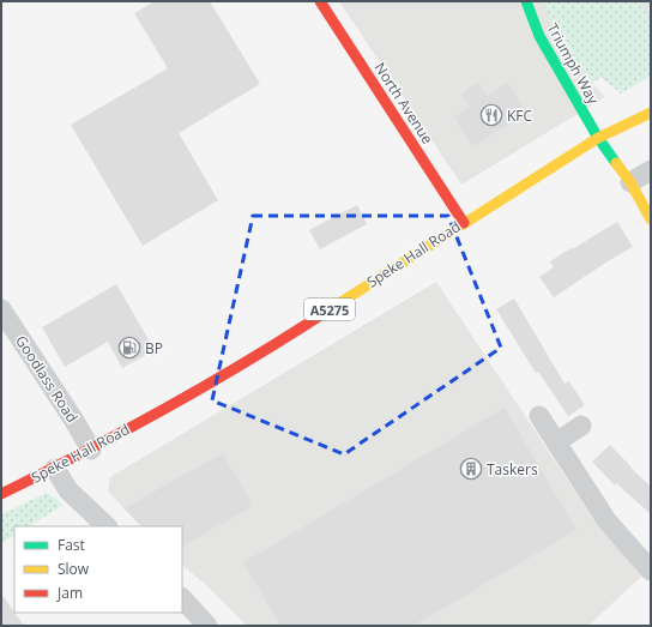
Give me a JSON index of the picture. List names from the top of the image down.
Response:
{
  "streets": {
    "main road": [
      "Triumph Way",
      "North Avenue",
      "Speke Hall Road",
      "A5275"
    ],
    "street": ["Goodlass Road"]
  },
  "crossings": [
    ["Triumph Way", "Speke Hall Road"],
    ["North Avenue", "Speke Hall Road"],
    ["Speke Hall Road", "Goodlass Road"]
  ],
  "places": {
    "restaurant": ["KFC"],
    "fuel station": ["BP"],
    "building": ["Taskers"]
  },
  "legend": ["Fast", "Slow", "Jam"]
}
